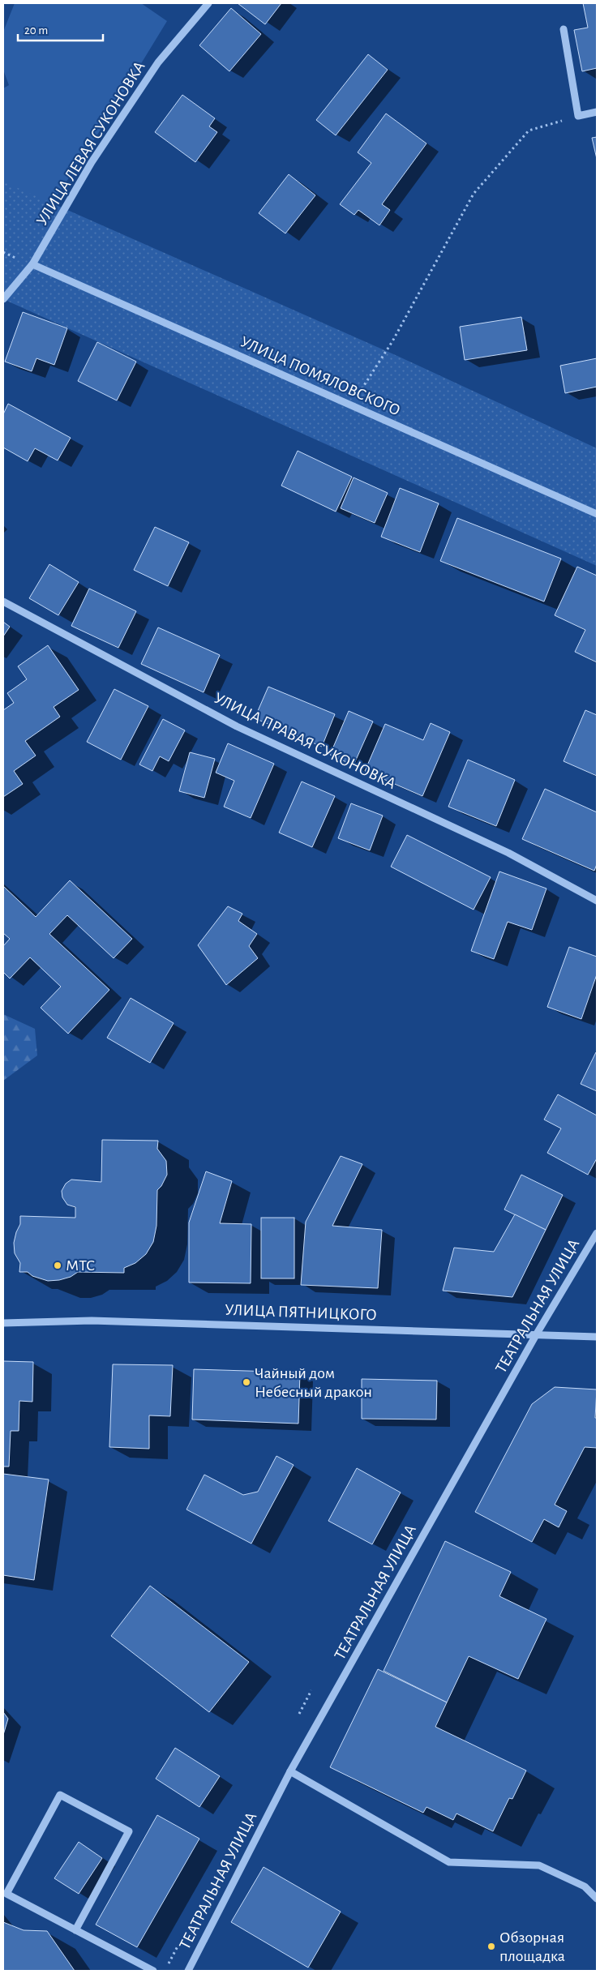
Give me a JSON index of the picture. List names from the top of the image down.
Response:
{
  "streets": {
    "street": [
      "УЛИЦА ЛЕВАЯ СУКОНОВКА",
      "УЛИЦА ПОМЯЛОВСКОГО",
      "УЛИЦА ПРАВАЯ СУКОНОВКА",
      "ТЕАТРАЛЬНАЯ УЛИЦА",
      "УЛИЦА ПЯТНИЦКОГО"
    ]
  },
  "crossings": [
    ["УЛИЦА ЛЕВАЯ СУКОНОВКА", "УЛИЦА ПОМЯЛОВСКОГО"],
    ["ТЕАТРАЛЬНАЯ УЛИЦА", "УЛИЦА ПЯТНИЦКОГО"]
  ],
  "places": ["МТС", "Чайный дом Небесный дракон", "Обзорная площадка"],
  "scale_bar": "20 m"
}
